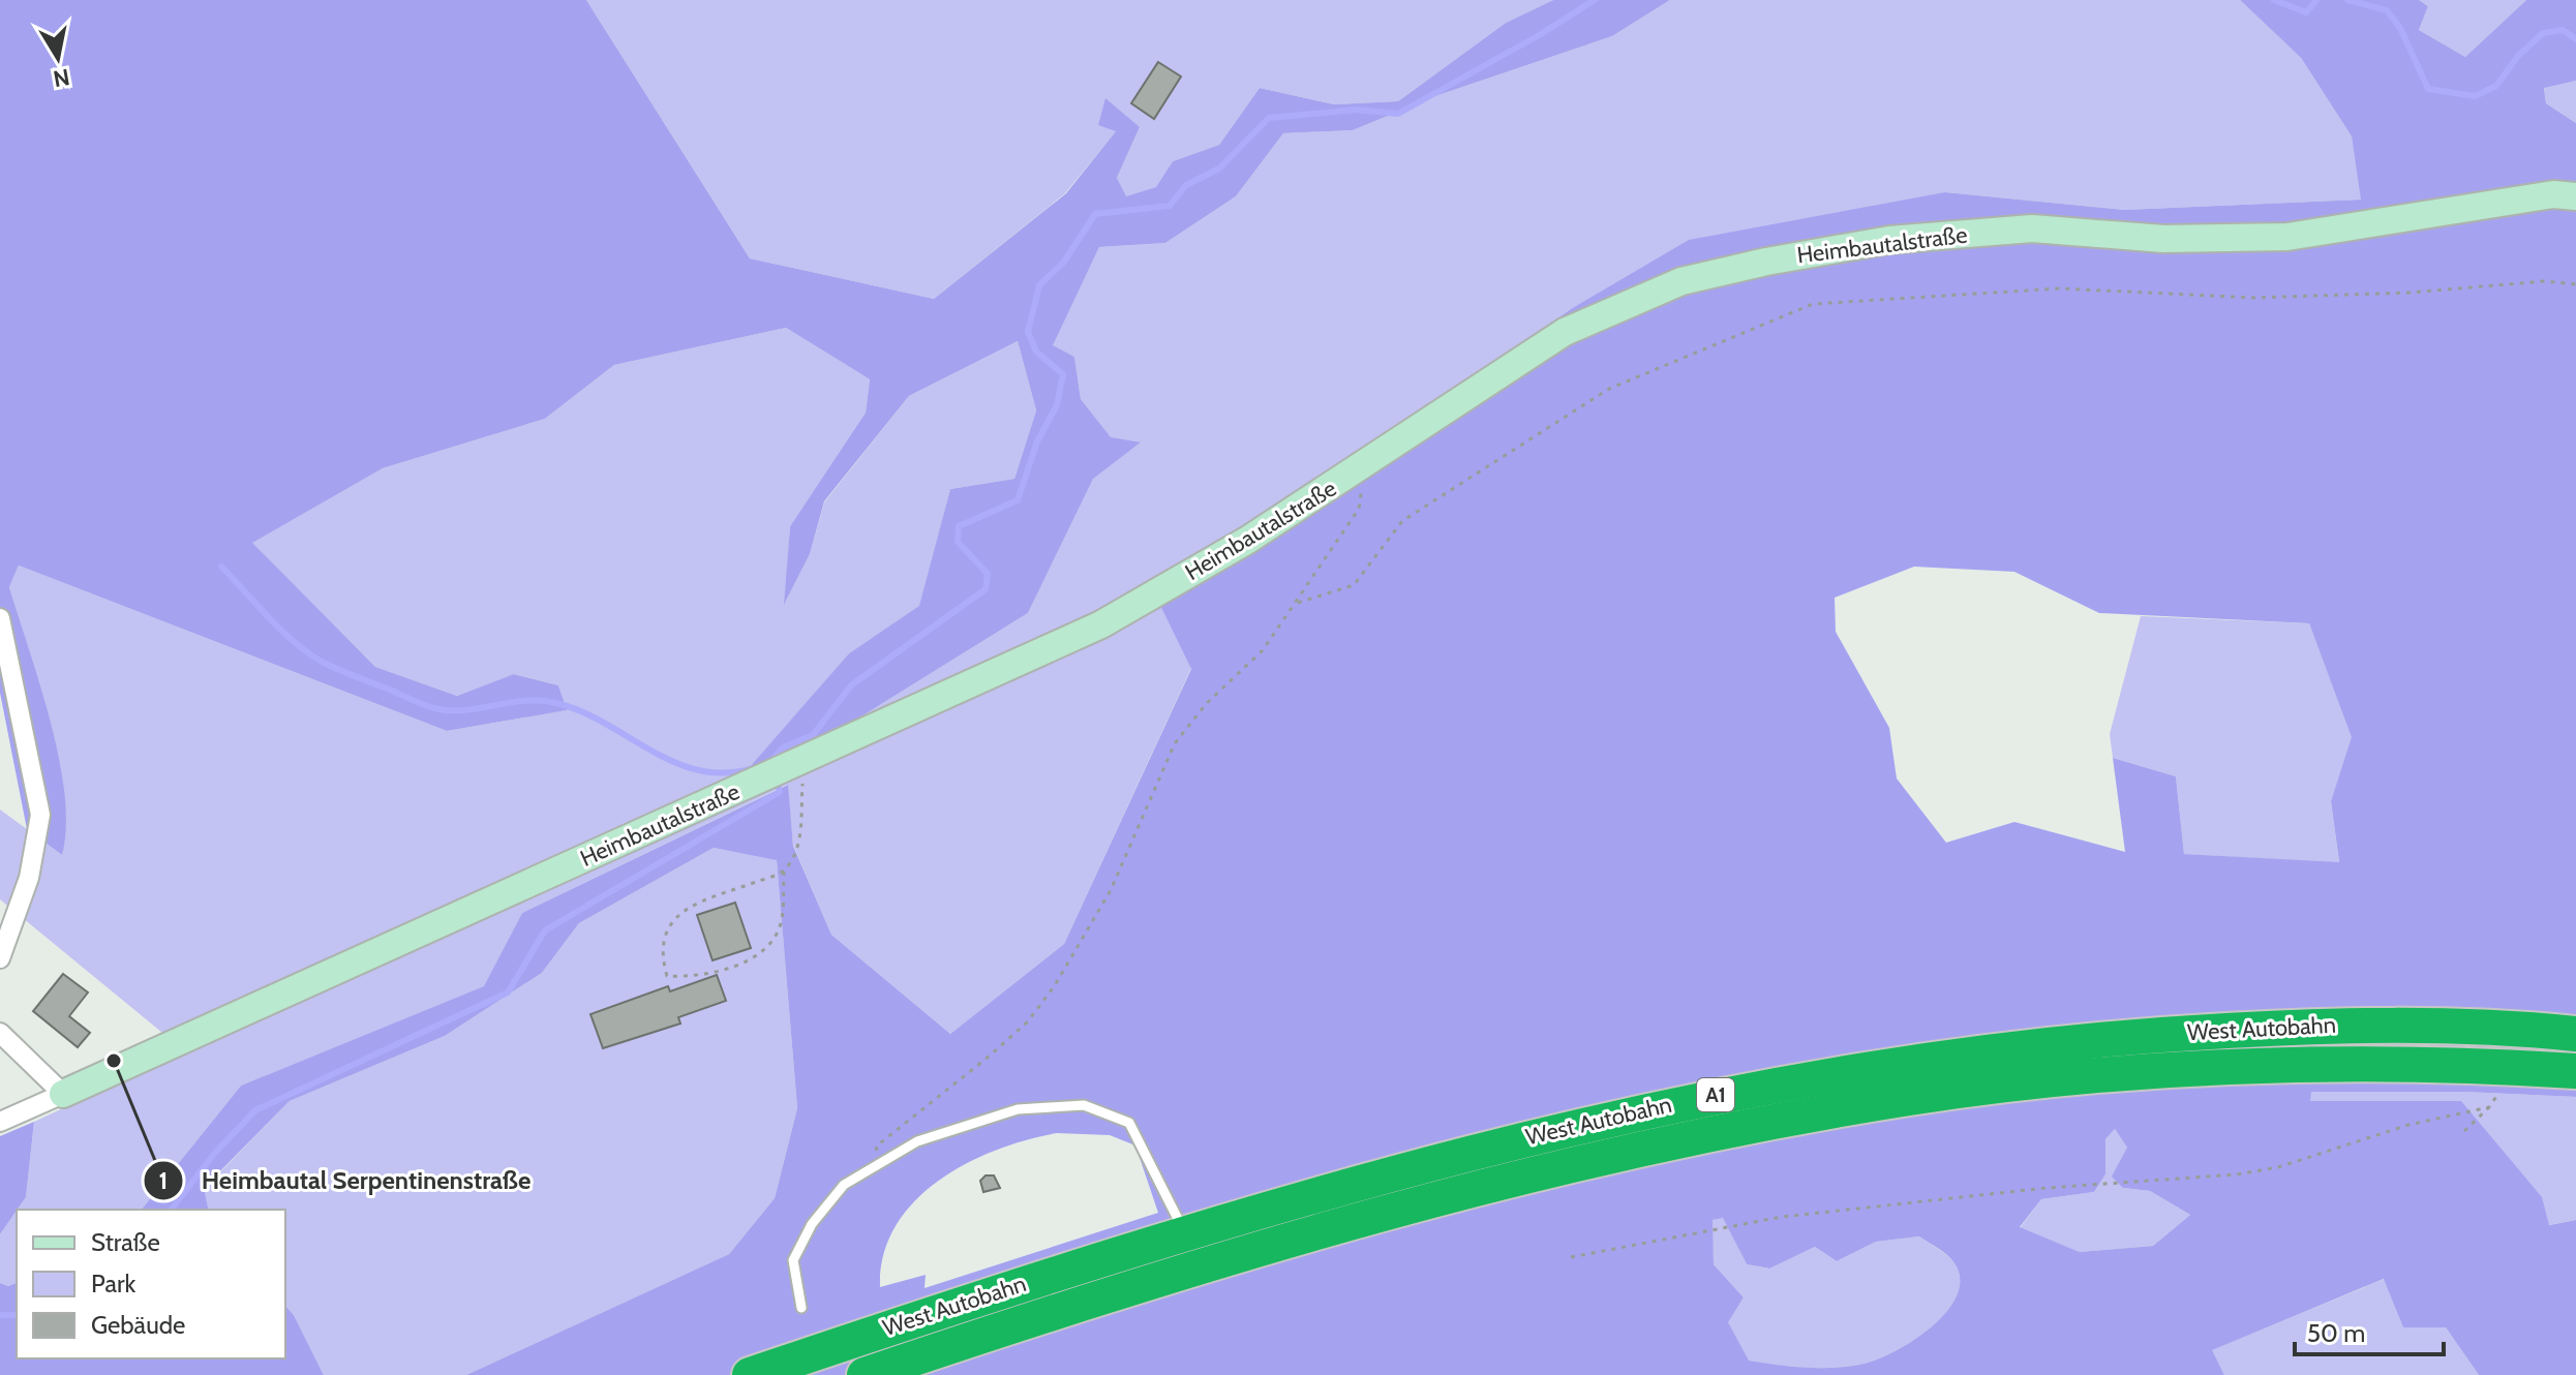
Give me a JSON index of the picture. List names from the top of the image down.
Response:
{
  "streets": {
    "highway": ["West Autobahn", "A1"],
    "street": ["Heimbautalstraße"]
  },
  "places": ["Heimbautal Serpentinenstraße"],
  "legend": ["Straße", "Park", "Gebäude"],
  "scale_bar": "50 m",
  "north": "bottom"
}
